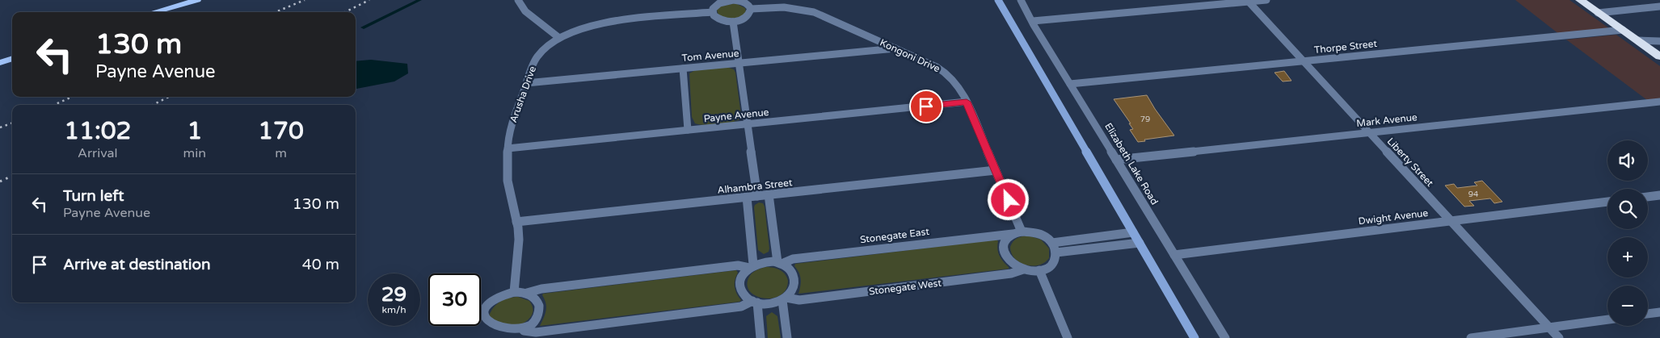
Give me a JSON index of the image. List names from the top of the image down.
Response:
{
  "streets": {
    "street": [
      "Thorpe Street",
      "Tom Avenue",
      "Kongoni Drive",
      "Arusha Drive",
      "Payne Avenue",
      "Mark Avenue",
      "Liberty Street",
      "Elizabeth Lake Road",
      "Alhambra Street",
      "Dwight Avenue",
      "Stonegate East",
      "Stonegate West"
    ]
  },
  "crossings": [
    ["Thorpe Street", "Liberty Street"],
    ["Thorpe Street", "Elizabeth Lake Road"],
    ["Tom Avenue", "Kongoni Drive"],
    ["Tom Avenue", "Arusha Drive"],
    ["Kongoni Drive", "Payne Avenue"],
    ["Kongoni Drive", "Alhambra Street"],
    ["Kongoni Drive", "Stonegate East"],
    ["Kongoni Drive", "Stonegate West"],
    ["Arusha Drive", "Payne Avenue"],
    ["Arusha Drive", "Alhambra Street"],
    ["Mark Avenue", "Liberty Street"],
    ["Mark Avenue", "Elizabeth Lake Road"],
    ["Liberty Street", "Dwight Avenue"],
    ["Elizabeth Lake Road", "Dwight Avenue"],
    ["Stonegate East", "Stonegate West"]
  ],
  "house_numbers": ["79", "94"],
  "page": {
    "turn": ["130 m", "Payne Avenue"],
    "eta": [
      "11:02",
      "Arrival",
      "1",
      "min",
      "170",
      "m"
    ],
    "map_buttons": ["+", "−"],
    "list": [
      {
        "name": "Turn left",
        "note": "Payne Avenue",
        "value": "130 m"
      },
      {
        "name": "Arrive at destination",
        "value": "40 m"
      }
    ],
    "speed": "29 km/h",
    "limit": "30"
  }
}
